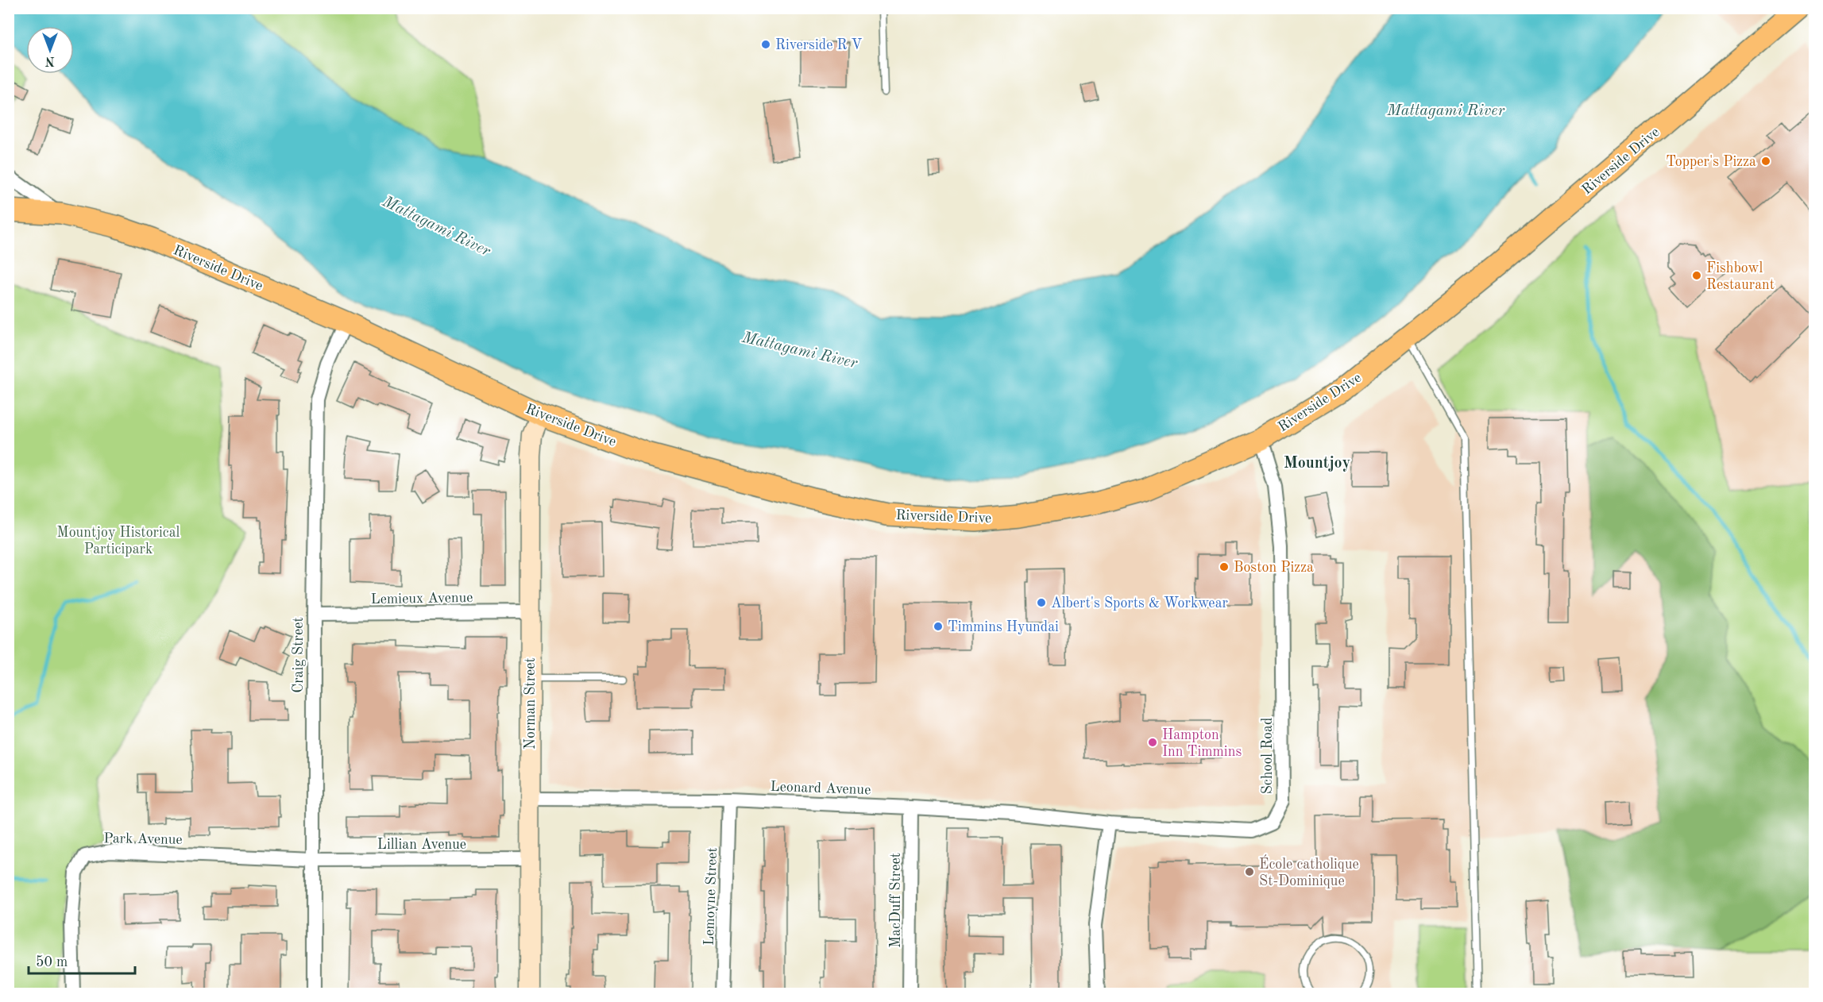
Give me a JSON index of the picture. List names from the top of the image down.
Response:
{
  "streets": {
    "main road": ["Riverside Drive"],
    "street": [
      "Lemieux Avenue",
      "Craig Street",
      "Norman Street",
      "School Road",
      "Leonard Avenue",
      "Park Avenue",
      "Lillian Avenue",
      "Lemoyne Street",
      "MacDuff Street"
    ]
  },
  "crossings": [
    ["Riverside Drive", "Craig Street"],
    ["Riverside Drive", "Norman Street"],
    ["Riverside Drive", "School Road"],
    ["Lemieux Avenue", "Craig Street"],
    ["Lemieux Avenue", "Norman Street"],
    ["Craig Street", "Park Avenue"],
    ["Craig Street", "Lillian Avenue"],
    ["Norman Street", "Leonard Avenue"],
    ["Norman Street", "Lillian Avenue"],
    ["School Road", "Leonard Avenue"],
    ["Leonard Avenue", "Lemoyne Street"],
    ["Leonard Avenue", "MacDuff Street"],
    ["Park Avenue", "Lillian Avenue"]
  ],
  "districts": ["Mountjoy"],
  "water": ["Mattagami River"],
  "parks": ["Mountjoy Historical Participark"],
  "places": [
    "Riverside R V",
    "Topper's Pizza",
    "Fishbowl Restaurant",
    "Boston Pizza",
    "Albert's Sports & Workwear",
    "Timmins Hyundai",
    "Hampton Inn Timmins",
    "École catholique St-Dominique"
  ],
  "scale_bar": "50 m",
  "north": "bottom"
}
